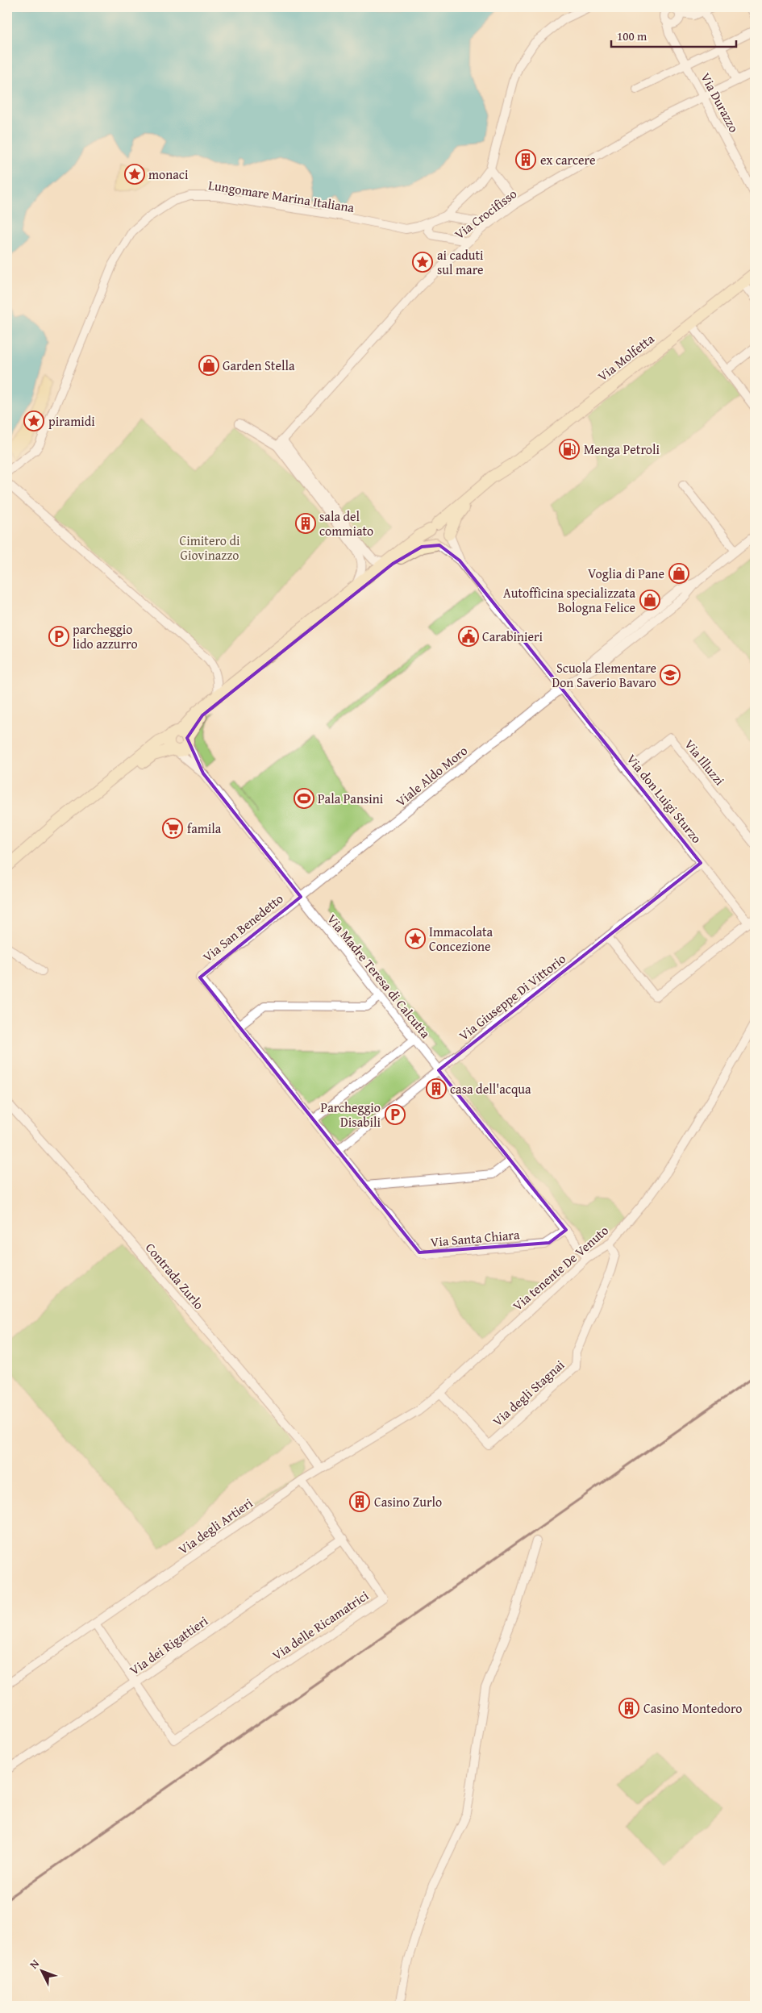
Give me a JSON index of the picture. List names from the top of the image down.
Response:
{
  "streets": {
    "main road": ["Via Molfetta"],
    "street": [
      "Via Durazzo",
      "Lungomare Marina Italiana",
      "Via Crocifisso",
      "Via Illuzzi",
      "Viale Aldo Moro",
      "Via don Luigi Sturzo",
      "Via San Benedetto",
      "Via Madre Teresa di Calcutta",
      "Via Giuseppe Di Vittorio",
      "Via Santa Chiara",
      "Via tenente De Venuto",
      "Contrada Zurlo",
      "Via degli Stagnai",
      "Via degli Artieri",
      "Via delle Ricamatrici",
      "Via dei Rigattieri"
    ]
  },
  "crossings": [
    ["Via Durazzo", "Via Crocifisso"],
    ["Via Illuzzi", "Via don Luigi Sturzo"],
    ["Viale Aldo Moro", "Via don Luigi Sturzo"],
    ["Viale Aldo Moro", "Via San Benedetto"],
    ["Viale Aldo Moro", "Via Madre Teresa di Calcutta"],
    ["Via don Luigi Sturzo", "Via Giuseppe Di Vittorio"],
    ["Via San Benedetto", "Via Madre Teresa di Calcutta"],
    ["Via Madre Teresa di Calcutta", "Via Giuseppe Di Vittorio"],
    ["Via Madre Teresa di Calcutta", "Via Santa Chiara"],
    ["Via Madre Teresa di Calcutta", "Via tenente De Venuto"],
    ["Via tenente De Venuto", "Via degli Stagnai"],
    ["Via tenente De Venuto", "Via degli Artieri"],
    ["Contrada Zurlo", "Via degli Artieri"],
    ["Via degli Stagnai", "Via degli Artieri"],
    ["Via degli Artieri", "Via delle Ricamatrici"],
    ["Via delle Ricamatrici", "Via dei Rigattieri"]
  ],
  "parks": ["Cimitero di Giovinazzo"],
  "places": {
    "building": [
      "ex carcere",
      "sala del commiato",
      "casa dell'acqua",
      "Casino Zurlo",
      "Casino Montedoro"
    ],
    "place": [
      "monaci",
      "ai caduti sul mare",
      "piramidi",
      "Immacolata Concezione"
    ],
    "shop": ["Garden Stella", "Voglia di Pane", "Autofficina specializzata Bologna Felice"],
    "fuel station": ["Menga Petroli"],
    "parking": ["parcheggio lido azzurro", "Parcheggio Disabili"],
    "public building": ["Carabinieri"],
    "school or university": ["Scuola Elementare Don Saverio Bavaro"],
    "sports": ["Pala Pansini"],
    "supermarket": ["famila"]
  },
  "scale_bar": "100 m",
  "north": "top left"
}
